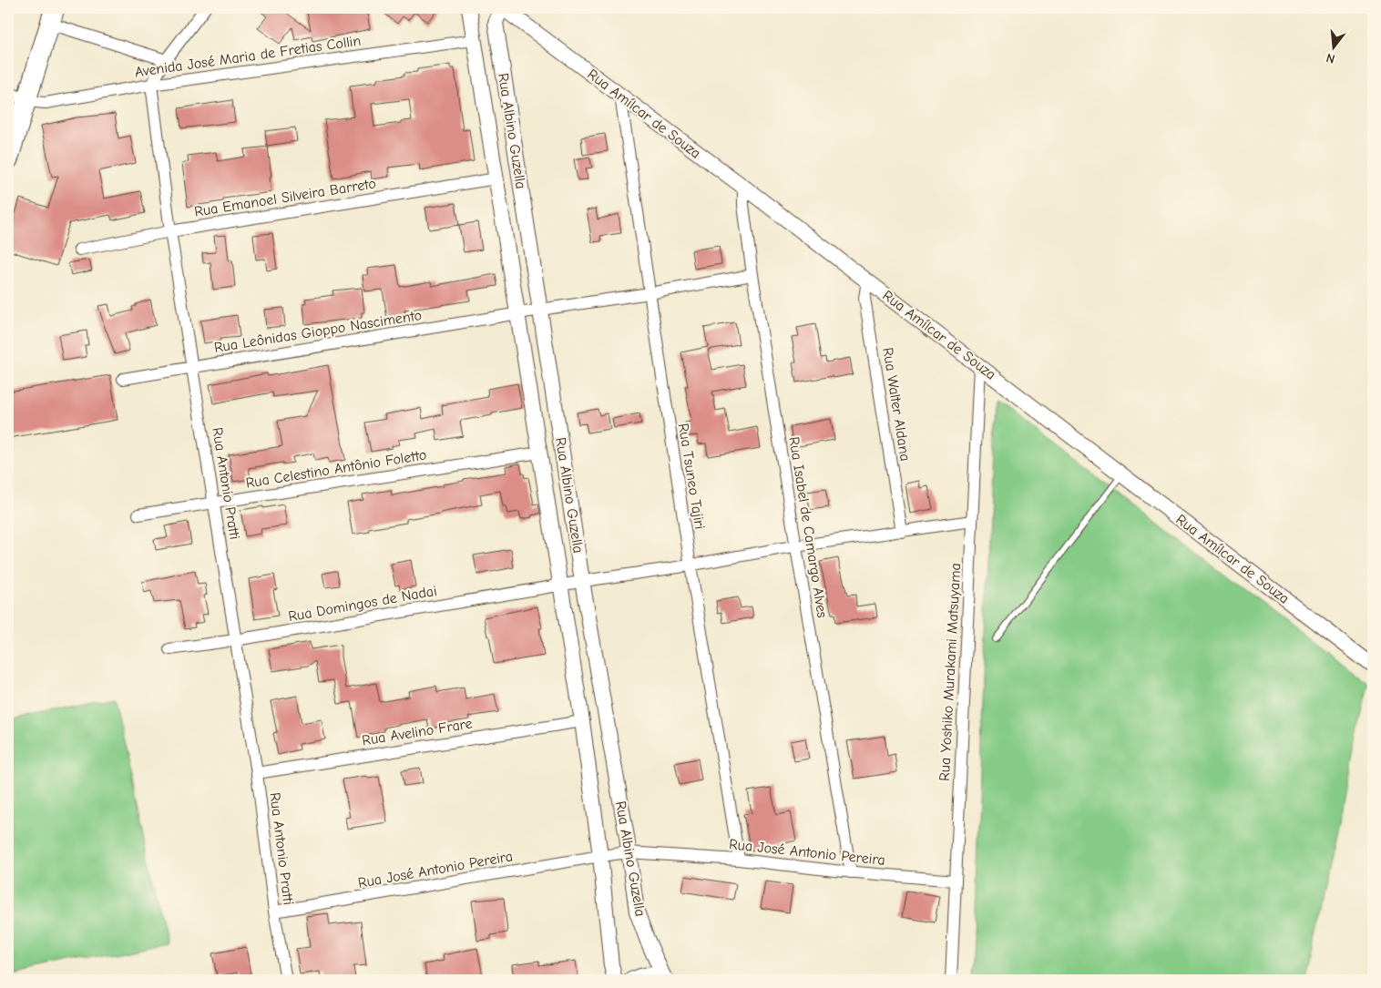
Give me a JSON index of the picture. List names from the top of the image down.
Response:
{
  "streets": {
    "street": [
      "Avenida José Maria de Fretias Collin",
      "Rua Amílcar de Souza",
      "Rua Albino Guzella",
      "Rua Emanoel Silveira Barreto",
      "Rua Leônidas Gioppo Nascimento",
      "Rua Walter Aldana",
      "Rua Celestino Antônio Foletto",
      "Rua Tsuneo Tajiri",
      "Rua Antonio Pratti",
      "Rua Isabel de Camargo Alves",
      "Rua Domingos de Nadai",
      "Rua Yoshiko Murakami Matsuyama",
      "Rua Avelino Frare",
      "Rua José Antonio Pereira"
    ]
  },
  "crossings": [
    ["Avenida José Maria de Fretias Collin", "Rua Albino Guzella"],
    ["Avenida José Maria de Fretias Collin", "Rua Antonio Pratti"],
    ["Rua Amílcar de Souza", "Rua Albino Guzella"],
    ["Rua Amílcar de Souza", "Rua Walter Aldana"],
    ["Rua Amílcar de Souza", "Rua Tsuneo Tajiri"],
    ["Rua Amílcar de Souza", "Rua Isabel de Camargo Alves"],
    ["Rua Amílcar de Souza", "Rua Yoshiko Murakami Matsuyama"],
    ["Rua Albino Guzella", "Rua Emanoel Silveira Barreto"],
    ["Rua Albino Guzella", "Rua Leônidas Gioppo Nascimento"],
    ["Rua Albino Guzella", "Rua Celestino Antônio Foletto"],
    ["Rua Albino Guzella", "Rua Domingos de Nadai"],
    ["Rua Albino Guzella", "Rua Avelino Frare"],
    ["Rua Albino Guzella", "Rua José Antonio Pereira"],
    ["Rua Emanoel Silveira Barreto", "Rua Antonio Pratti"],
    ["Rua Leônidas Gioppo Nascimento", "Rua Tsuneo Tajiri"],
    ["Rua Leônidas Gioppo Nascimento", "Rua Antonio Pratti"],
    ["Rua Leônidas Gioppo Nascimento", "Rua Isabel de Camargo Alves"],
    ["Rua Celestino Antônio Foletto", "Rua Antonio Pratti"],
    ["Rua Tsuneo Tajiri", "Rua José Antonio Pereira"],
    ["Rua Antonio Pratti", "Rua Domingos de Nadai"],
    ["Rua Antonio Pratti", "Rua Avelino Frare"],
    ["Rua Antonio Pratti", "Rua José Antonio Pereira"],
    ["Rua Isabel de Camargo Alves", "Rua José Antonio Pereira"],
    ["Rua Yoshiko Murakami Matsuyama", "Rua José Antonio Pereira"]
  ],
  "north": "bottom"
}
